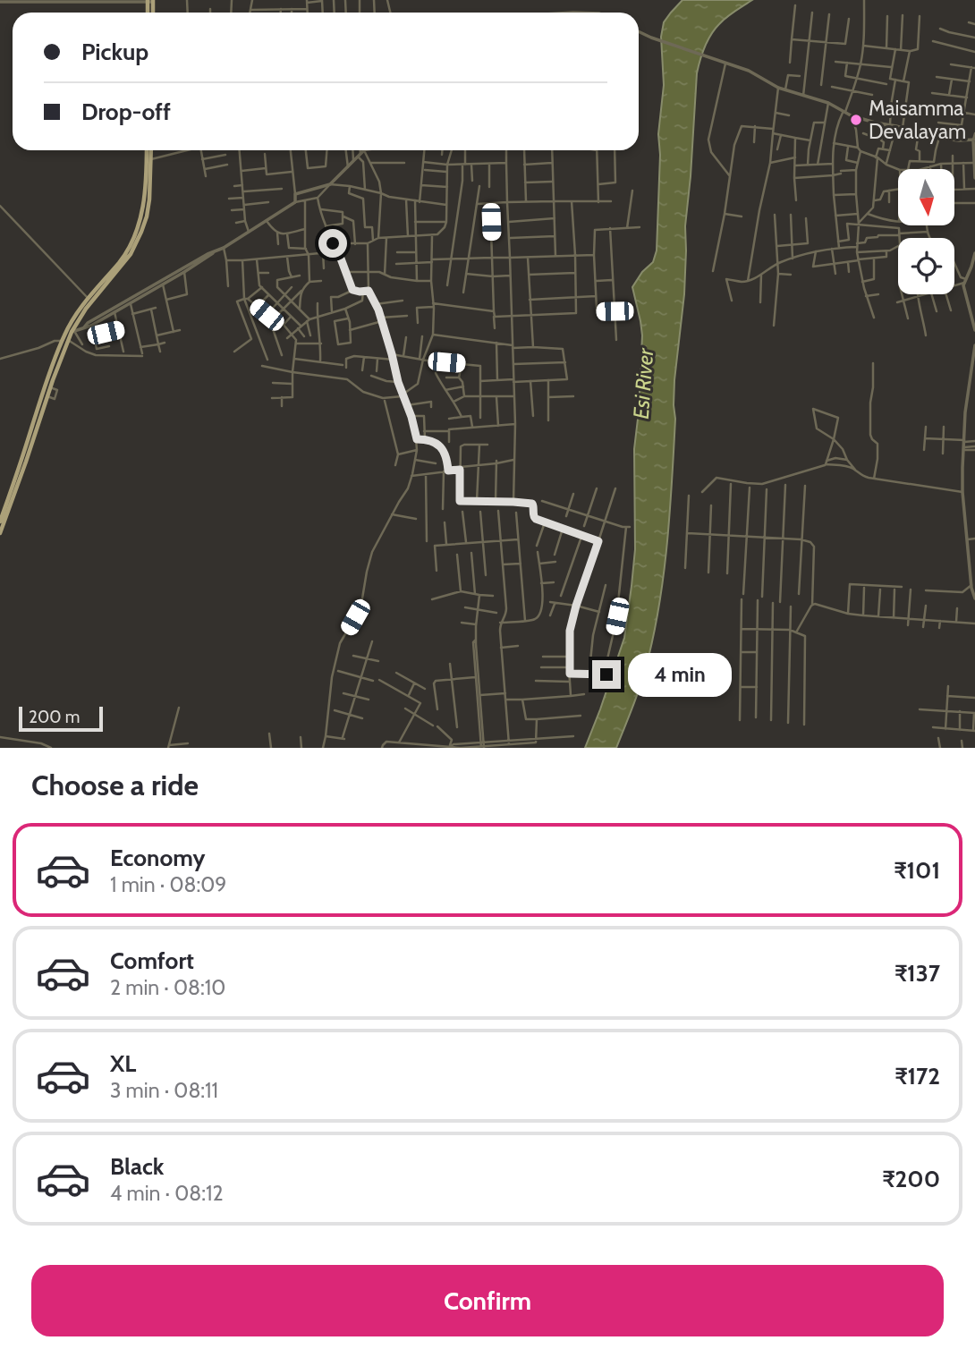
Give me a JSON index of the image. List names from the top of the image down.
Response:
{
  "water": ["Esi River"],
  "places": ["Maisamma Devalayam"],
  "scale_bar": "200 m",
  "north": "bottom",
  "page": {
    "banner": ["Pickup", "Drop-off"],
    "bubble": "4 min",
    "scale": "200 m",
    "heading": "Choose a ride",
    "list": [
      {
        "name": "Economy",
        "note": "1 min · 08:09",
        "value": "₹101"
      },
      {
        "name": "Comfort",
        "note": "2 min · 08:10",
        "value": "₹137"
      },
      {
        "name": "XL",
        "note": "3 min · 08:11",
        "value": "₹172"
      },
      {
        "name": "Black",
        "note": "4 min · 08:12",
        "value": "₹200"
      }
    ],
    "buttons": "Confirm"
  }
}
